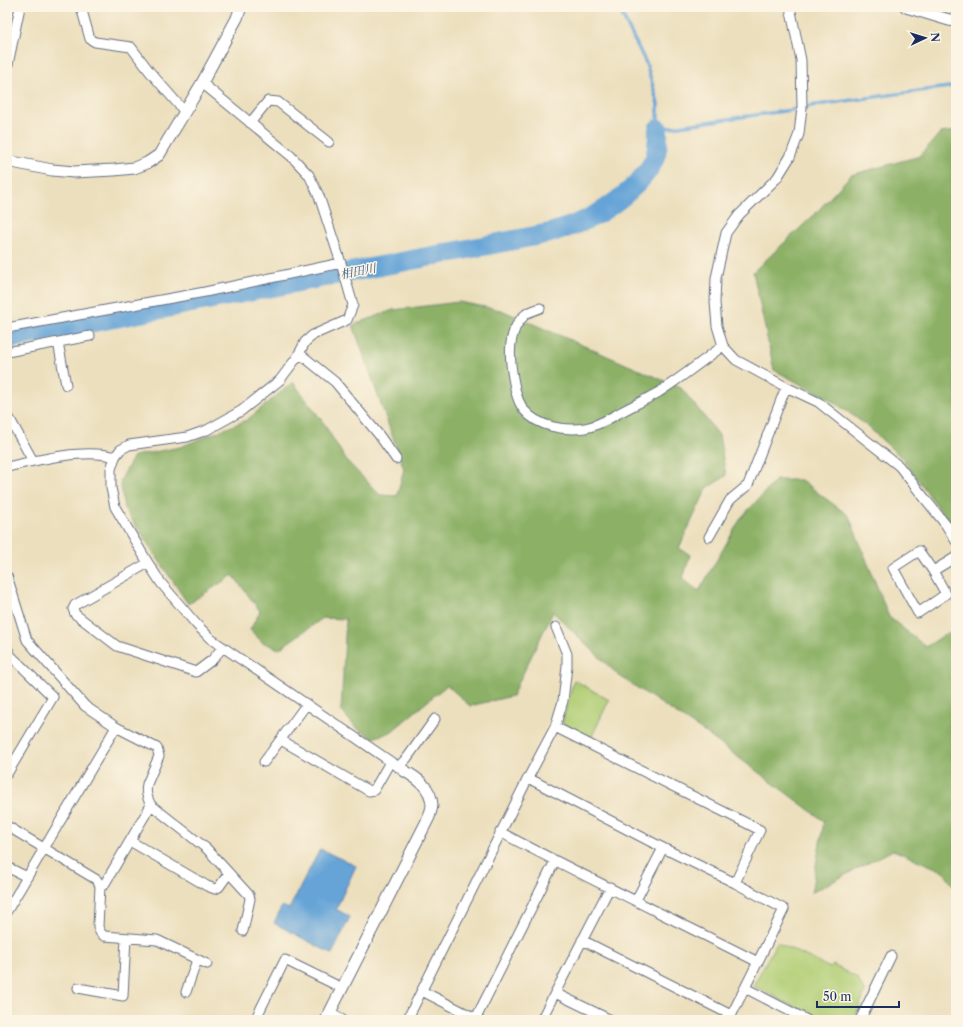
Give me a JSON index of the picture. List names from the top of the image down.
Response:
{
  "water": ["相田川"],
  "scale_bar": "50 m",
  "north": "right"
}
